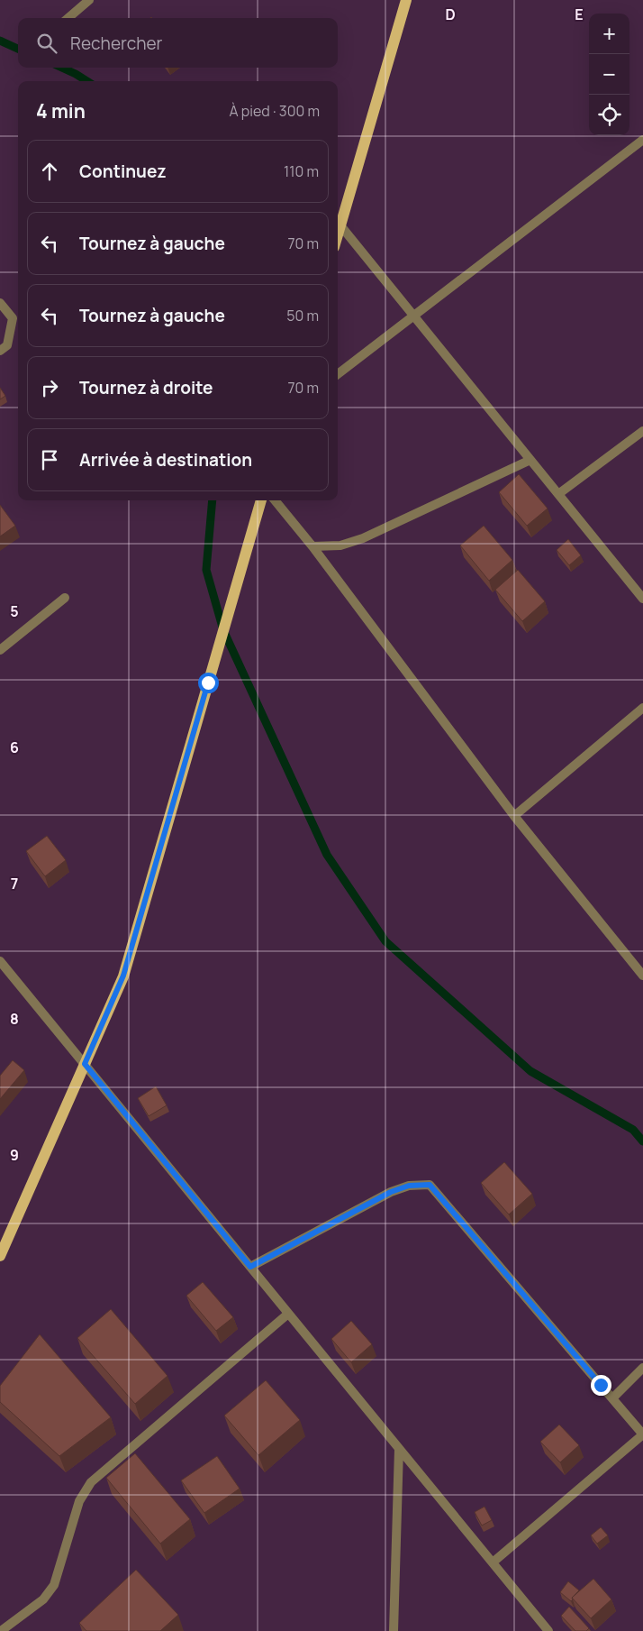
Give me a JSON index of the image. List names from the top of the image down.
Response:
{
  "page": {
    "map_buttons": ["+", "−"],
    "search": "Rechercher",
    "heading": ["4 min", "À pied · 300 m"],
    "list": [
      ["Continuez", "110 m"],
      ["Tournez à gauche", "70 m"],
      ["Tournez à gauche", "50 m"],
      ["Tournez à droite", "70 m"],
      "Arrivée à destination"
    ]
  },
  "grid": {
    "columns": ["D", "E"],
    "rows": [
      "5",
      "6",
      "7",
      "8",
      "9"
    ]
  }
}
